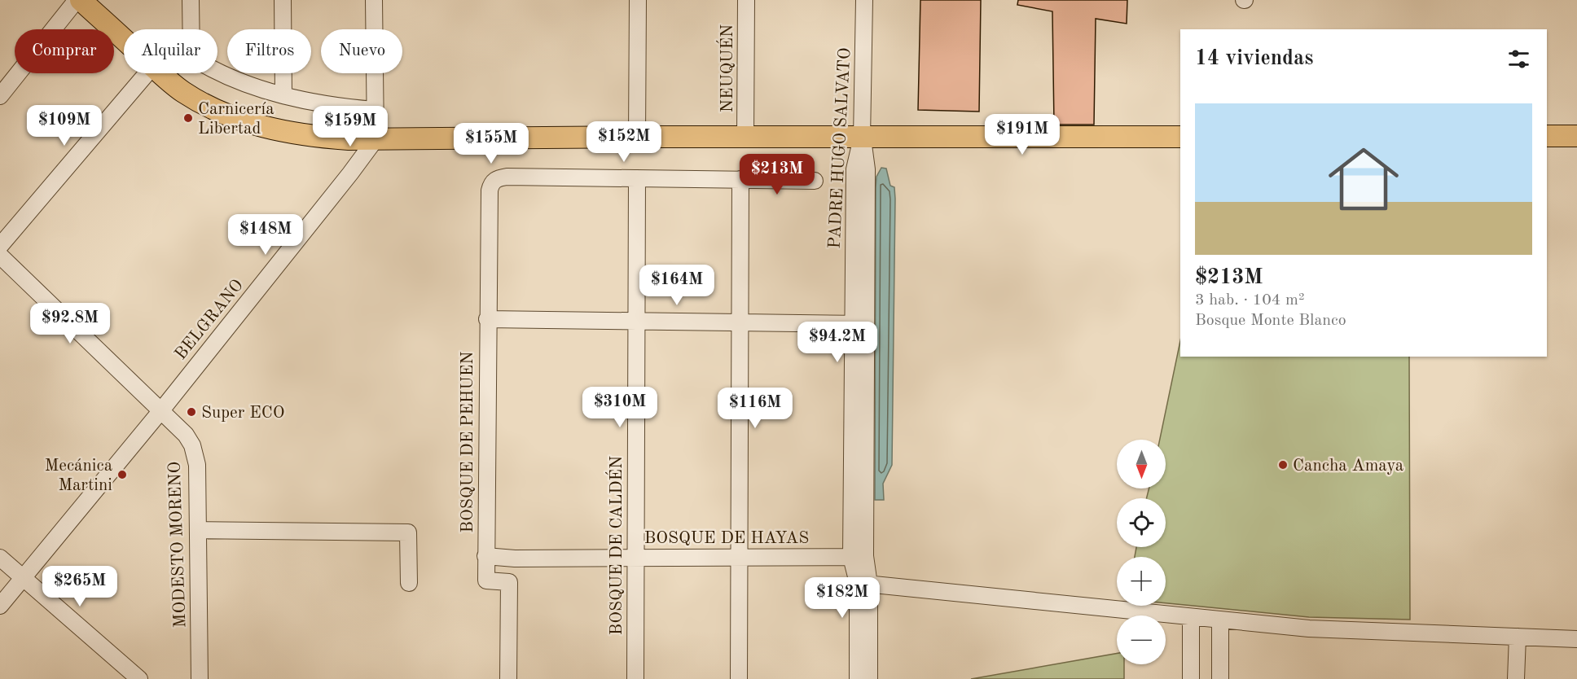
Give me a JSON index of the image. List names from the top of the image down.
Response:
{
  "streets": {
    "street": [
      "NEUQUÉN",
      "PADRE HUGO SALVATO",
      "BELGRANO",
      "BOSQUE DE PEHUEN",
      "BOSQUE DE HAYAS",
      "MODESTO MORENO",
      "BOSQUE DE CALDÉN"
    ]
  },
  "crossings": [
    ["PADRE HUGO SALVATO", "BOSQUE DE HAYAS"],
    ["BELGRANO", "MODESTO MORENO"],
    ["BOSQUE DE PEHUEN", "BOSQUE DE HAYAS"],
    ["BOSQUE DE PEHUEN", "BOSQUE DE CALDÉN"],
    ["BOSQUE DE HAYAS", "BOSQUE DE CALDÉN"]
  ],
  "places": [
    "Carnicería Libertad",
    "Super ECO",
    "Cancha Amaya",
    "Mecánica Martini"
  ],
  "north": "bottom",
  "page": {
    "chip": [
      "Comprar",
      "Alquilar",
      "Filtros",
      "Nuevo"
    ],
    "heading": "14 viviendas",
    "list": [
      {
        "name": "$213M",
        "note": "3 hab. · 104 m² · Bosque Monte Blanco"
      }
    ],
    "price": [
      "$109M",
      "$159M",
      "$191M",
      "$152M",
      "$155M",
      "$213M",
      "$148M",
      "$164M",
      "$92.8M",
      "$94.2M",
      "$310M",
      "$116M",
      "$265M",
      "$182M"
    ],
    "map_buttons": ["+", "−"]
  }
}
